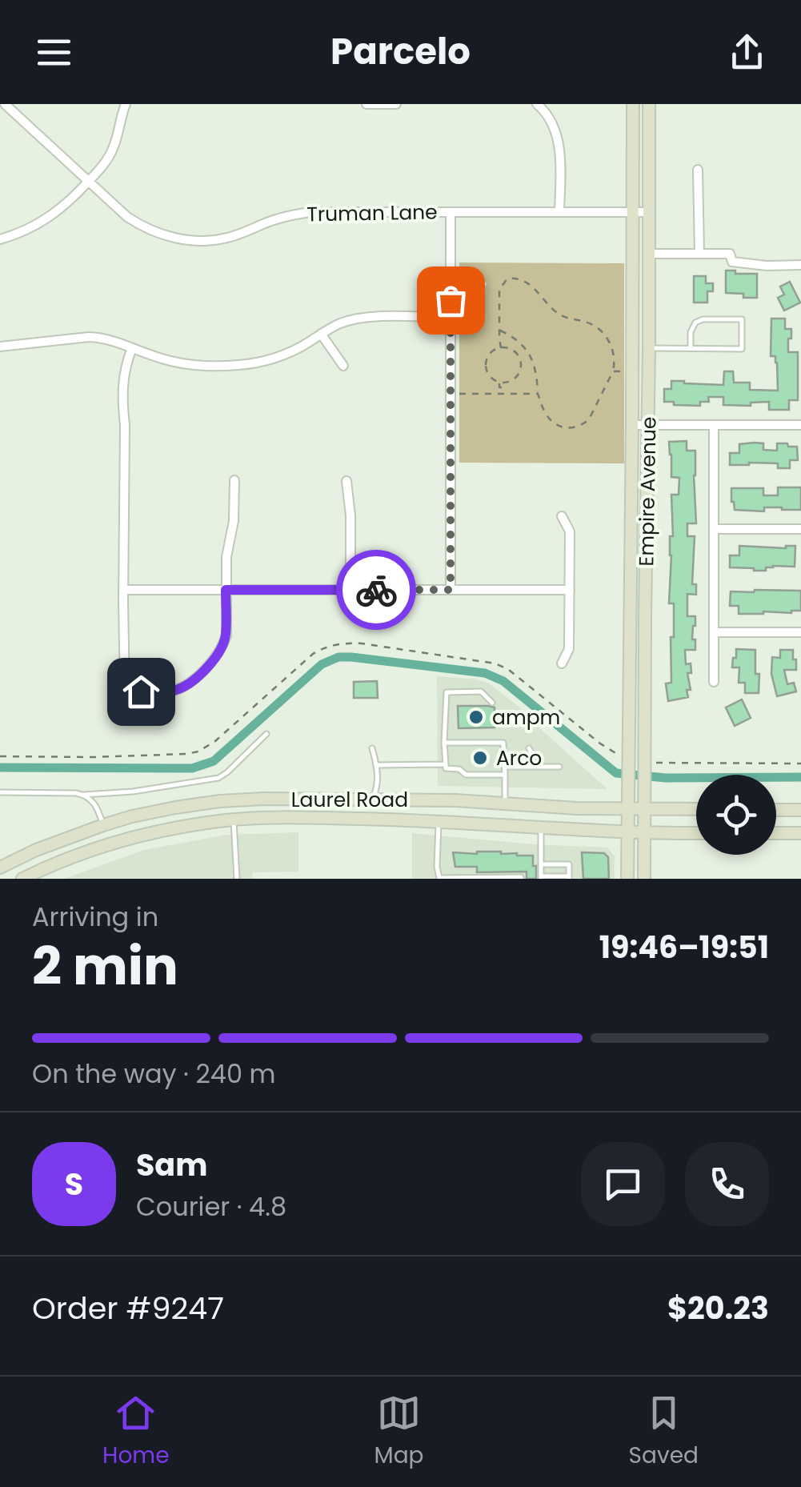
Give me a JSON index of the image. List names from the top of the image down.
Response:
{
  "streets": {
    "main road": ["Empire Avenue", "Laurel Road"],
    "street": ["Truman Lane"]
  },
  "crossings": [
    ["Truman Lane", "Empire Avenue"],
    ["Empire Avenue", "Laurel Road"]
  ],
  "places": ["ampm", "Arco"],
  "page": {
    "header": "Parcelo",
    "heading": ["2 min", "Arriving in", "19:46–19:51"],
    "panel": [
      "Sam",
      "Courier · 4.8",
      "Order #9247",
      "$20.23"
    ],
    "bar": "On the way · 240 m",
    "round": "S",
    "tabs": ["Home", "Map", "Saved"]
  }
}
